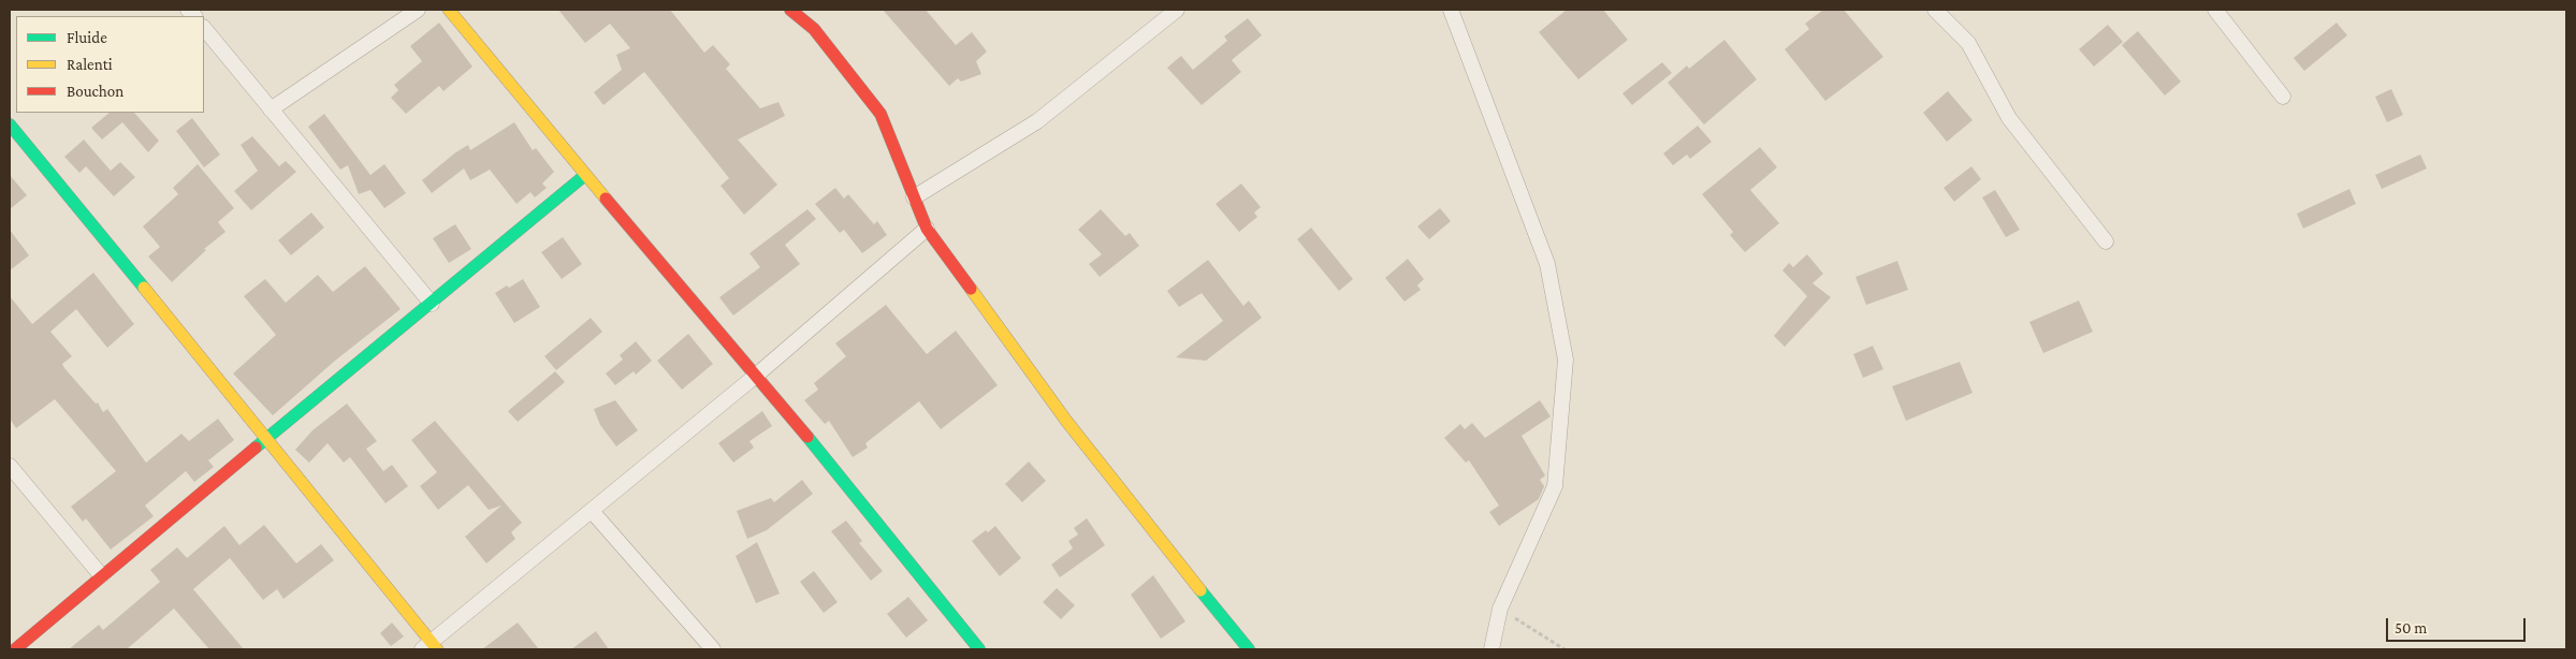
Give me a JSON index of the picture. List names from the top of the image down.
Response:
{
  "legend": ["Fluide", "Ralenti", "Bouchon"],
  "scale_bar": "50 m"
}
